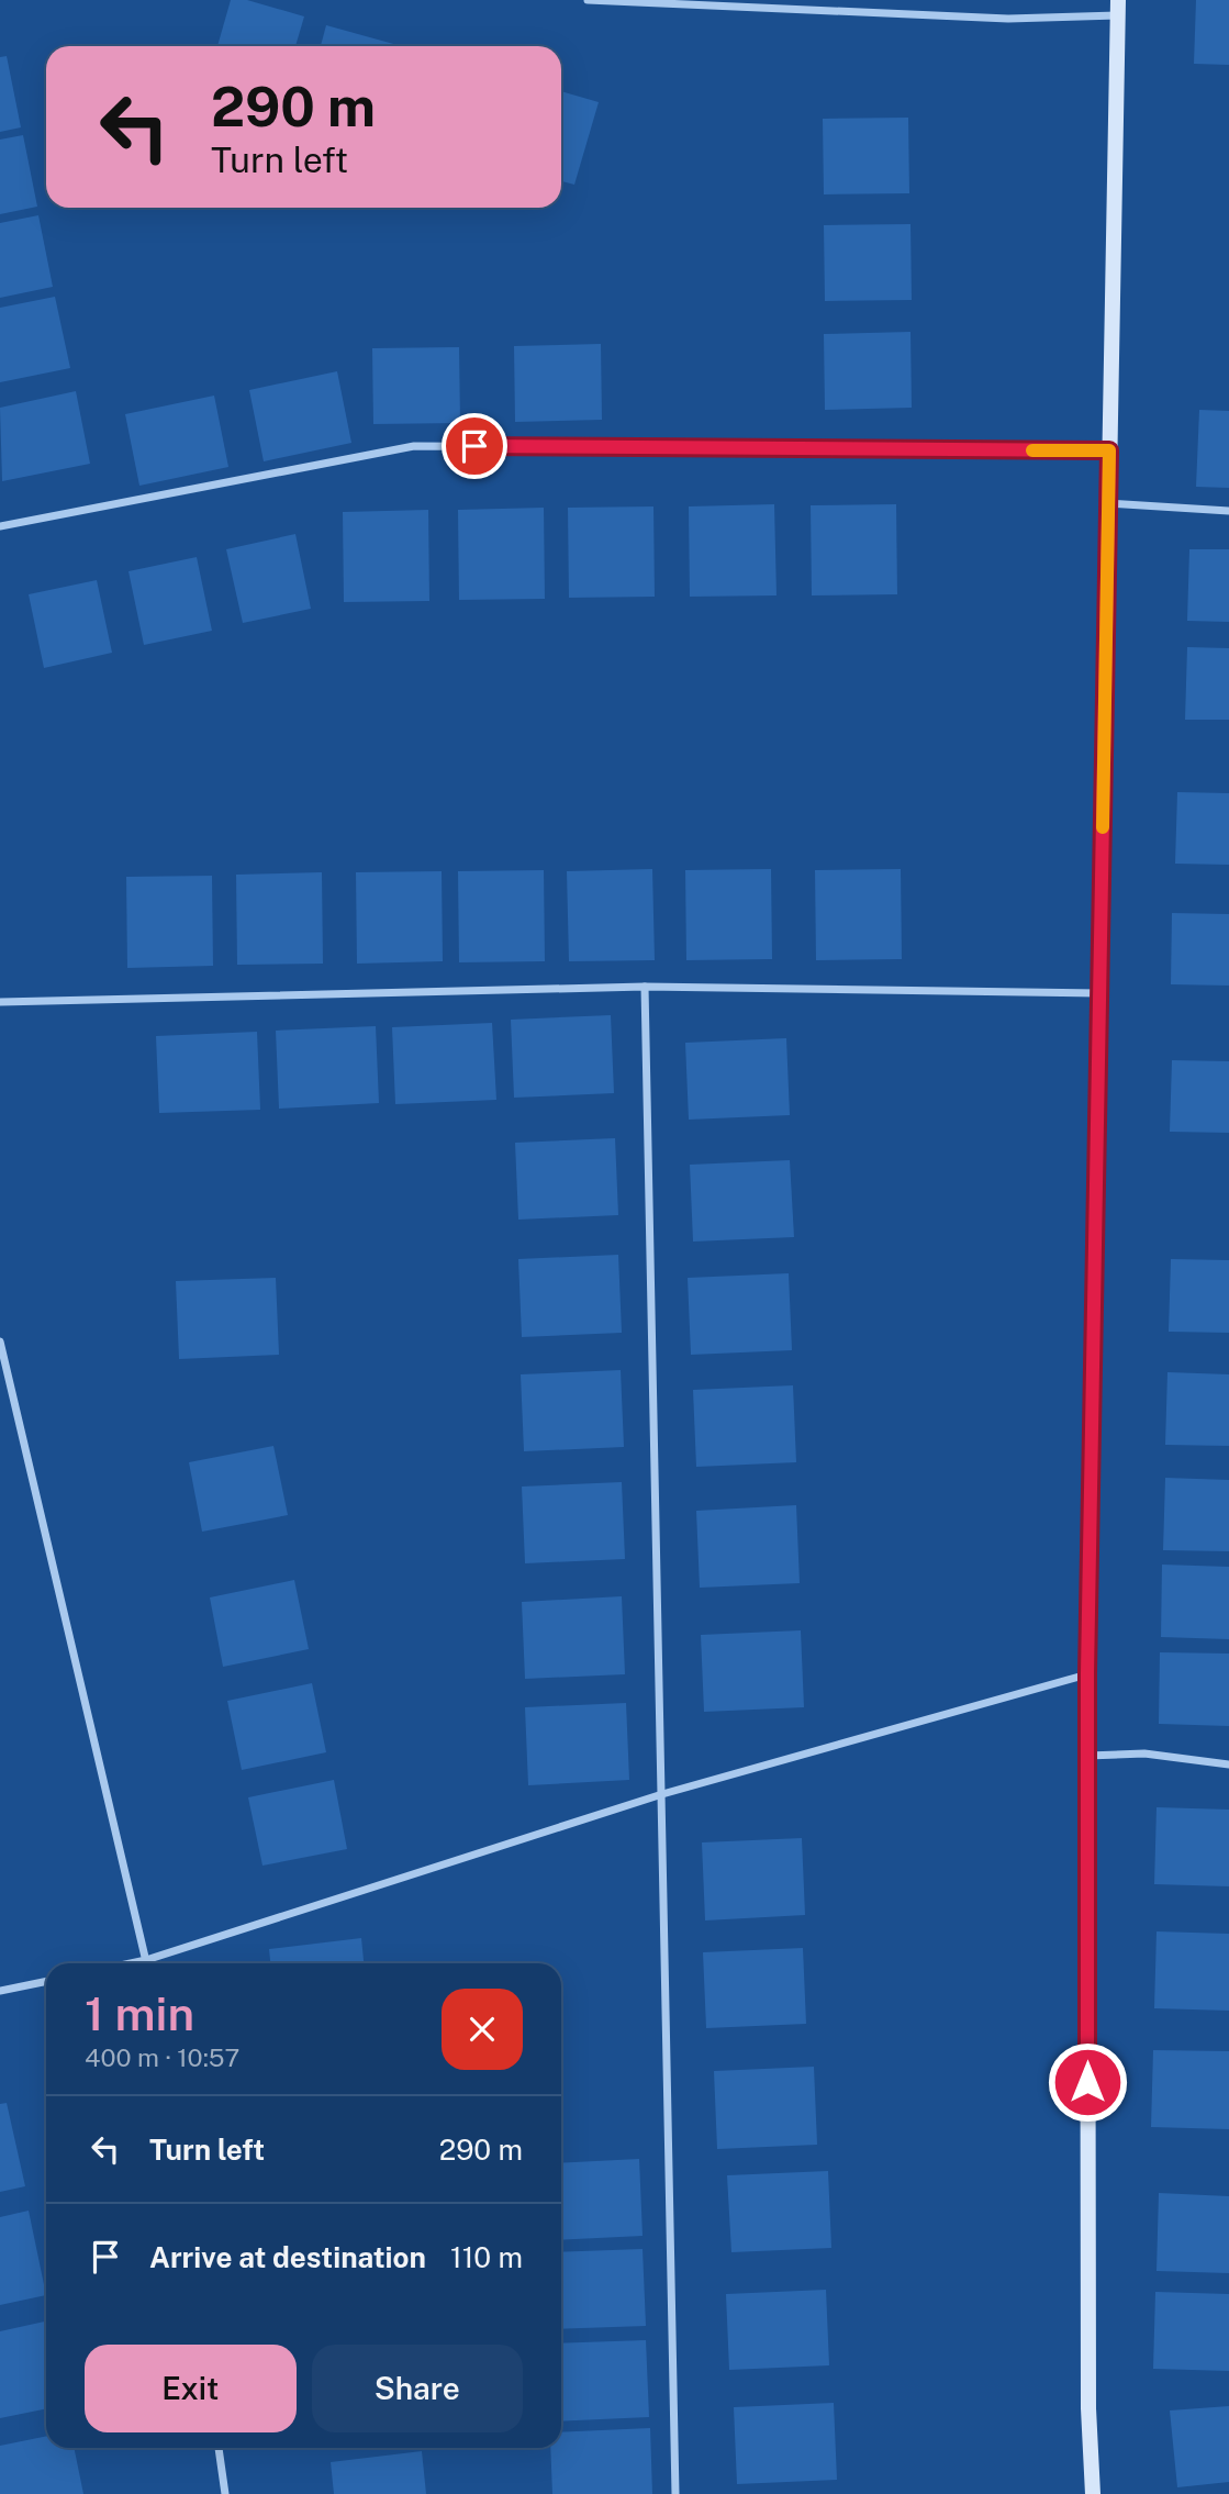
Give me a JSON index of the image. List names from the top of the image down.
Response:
{
  "page": {
    "turn": ["290 m", "Turn left"],
    "heading": ["1 min", "400 m · 10:57"],
    "list": [
      {
        "name": "Turn left",
        "value": "290 m"
      },
      {
        "name": "Arrive at destination",
        "value": "110 m"
      }
    ],
    "buttons": ["Exit", "Share"]
  }
}
